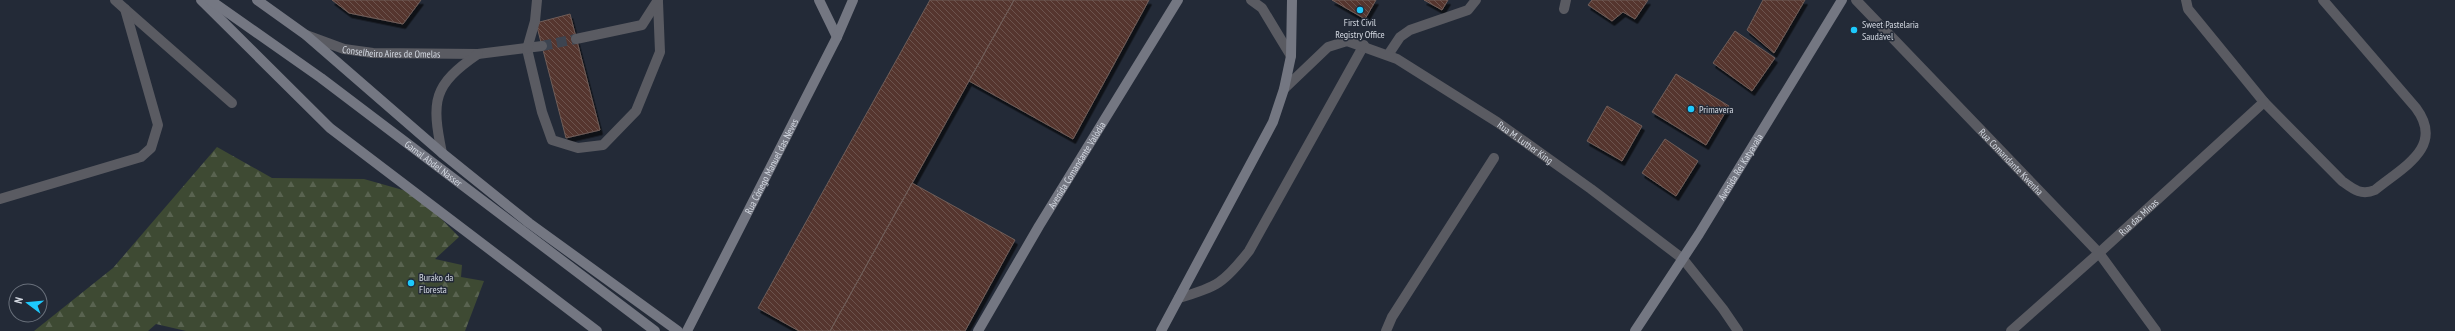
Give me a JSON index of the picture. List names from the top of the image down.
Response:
{
  "streets": {
    "main road": [
      "Gamal Abdel Nasser",
      "Avenida Comandante Valódia",
      "Rua Cónego Manuel das Neves",
      "Avenida Rei Katyavala"
    ],
    "street": [
      "Conselheiro Aires de Omelas",
      "Rua M. Luther King",
      "Rua Comandante Kwenha",
      "Rua das Minas"
    ]
  },
  "crossings": [
    ["Conselheiro Aires de Omelas", "Gamal Abdel Nasser"],
    ["Rua M. Luther King", "Avenida Rei Katyavala"],
    ["Rua Comandante Kwenha", "Rua das Minas"]
  ],
  "places": [
    "First Civil Registry Office",
    "Sweet Pastelaria Saudável",
    "Primavera",
    "Burako da Floresta"
  ],
  "north": "left"
}
